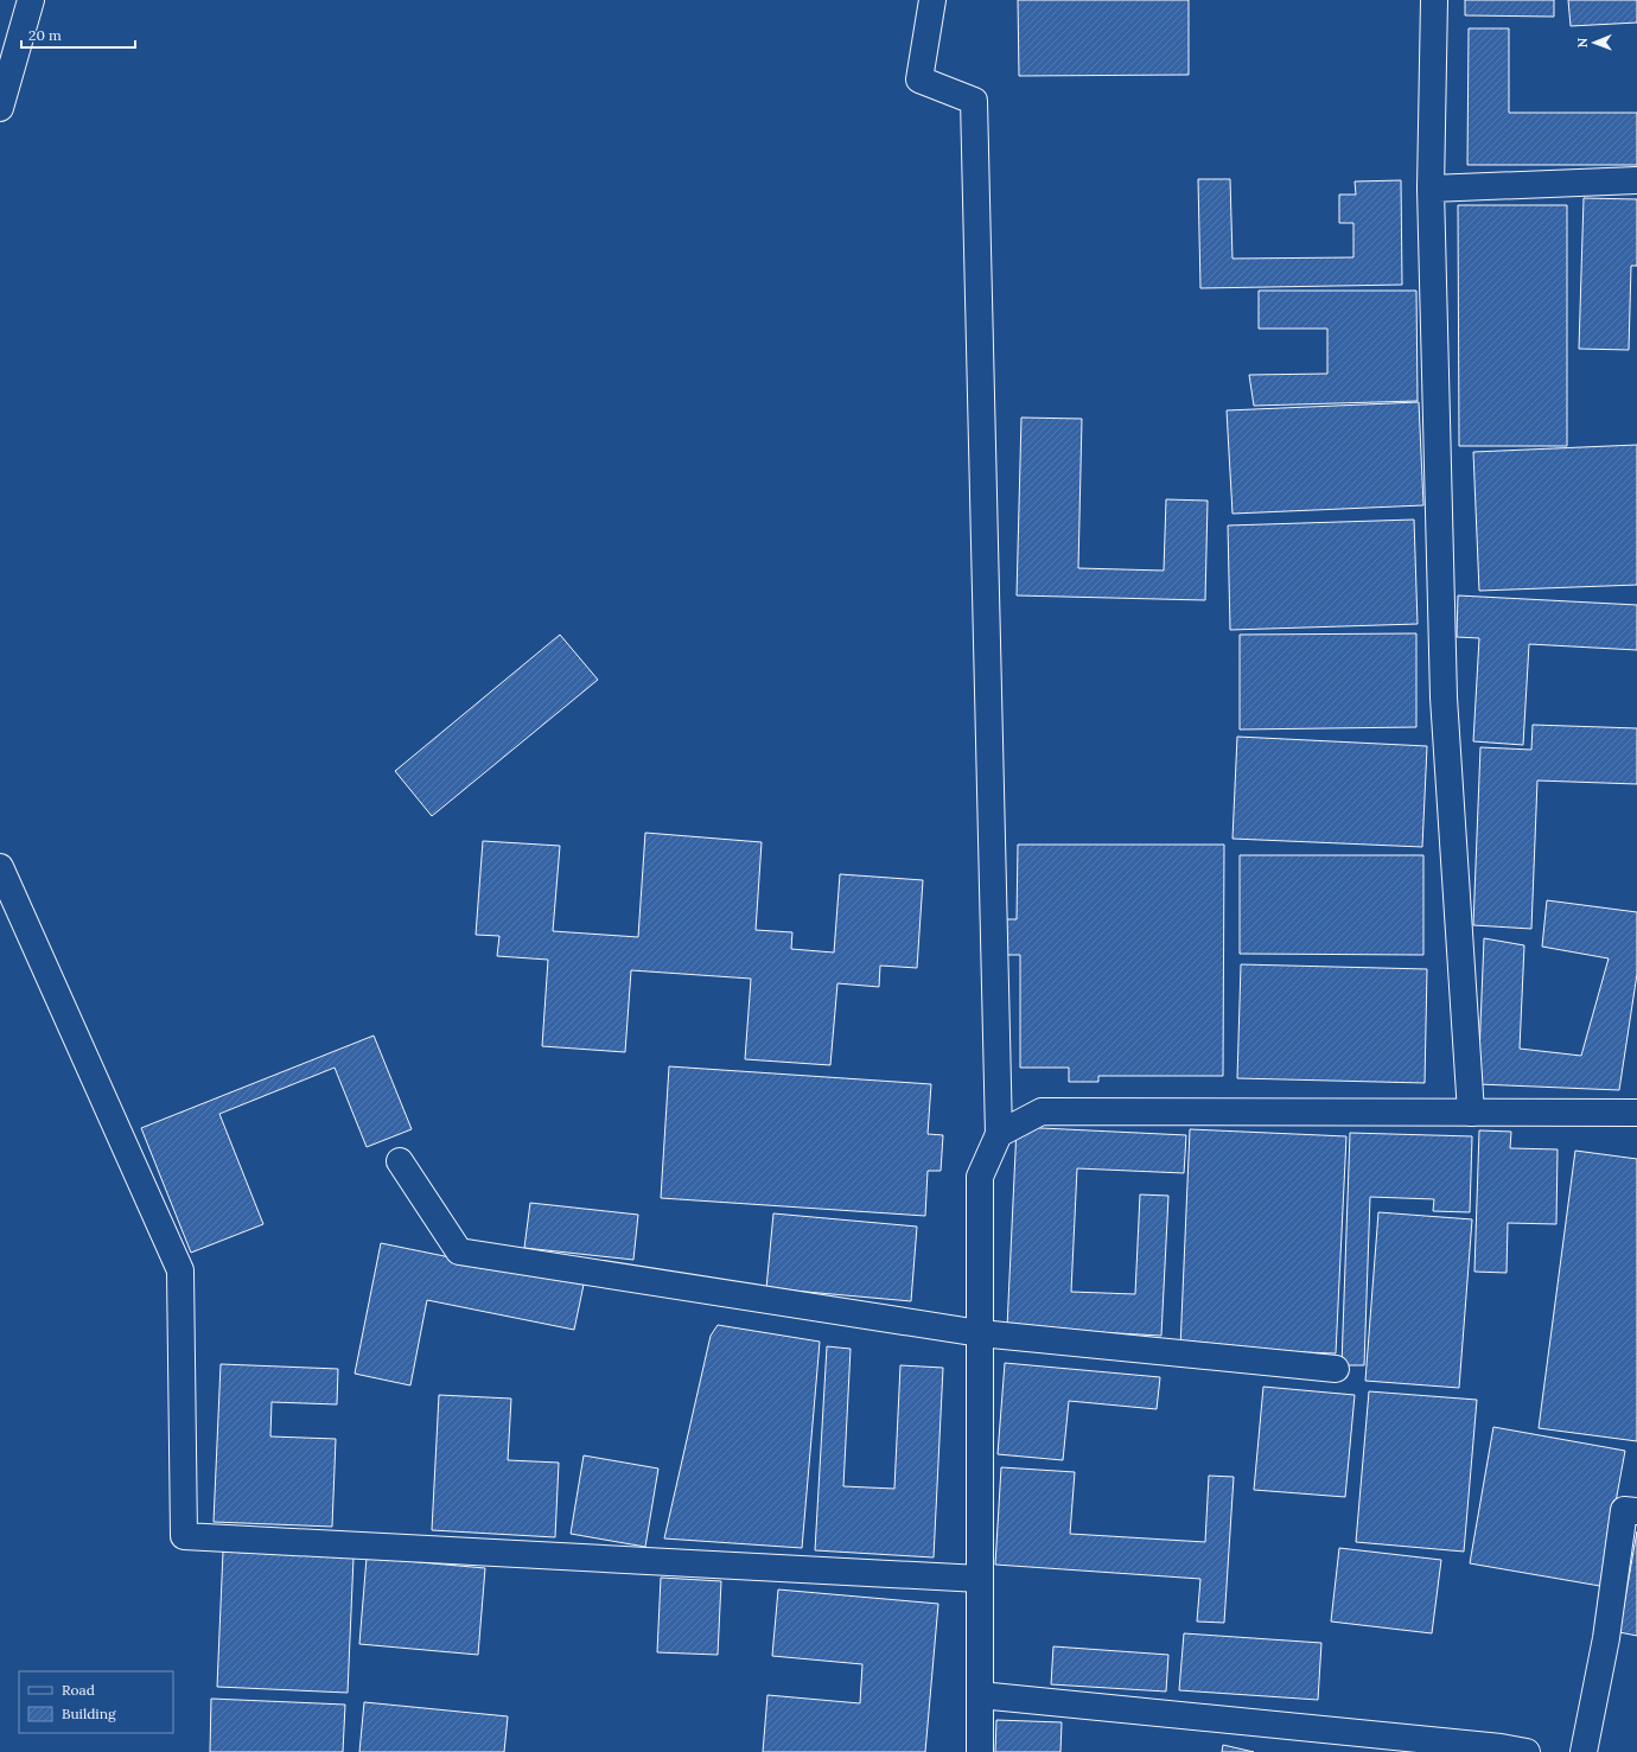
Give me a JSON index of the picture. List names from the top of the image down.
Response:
{
  "legend": ["Road", "Building"],
  "scale_bar": "20 m",
  "north": "left"
}
